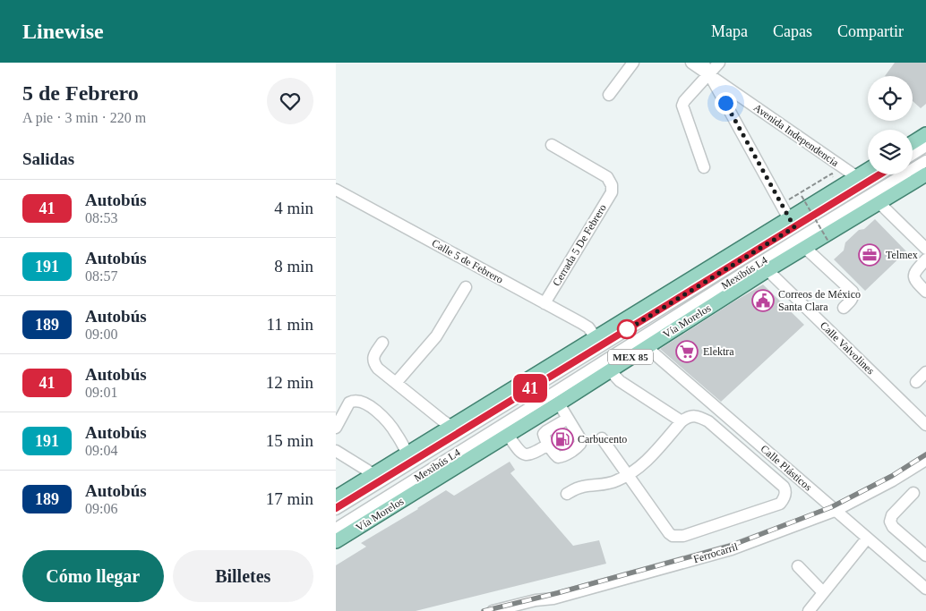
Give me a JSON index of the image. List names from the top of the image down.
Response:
{
  "streets": {
    "main road": ["Vía Morelos", "MEX 85"],
    "street": [
      "Avenida Independencia",
      "Cerrada 5 De Febrero",
      "Calle 5 de Febrero",
      "Mexibús L4",
      "Calle Valvolines",
      "Calle Plásticos",
      "Ferrocarril"
    ]
  },
  "crossings": [
    ["Avenida Independencia", "MEX 85"],
    ["Cerrada 5 De Febrero", "Calle 5 de Febrero"],
    ["Calle 5 de Febrero", "MEX 85"],
    ["Mexibús L4", "Vía Morelos"],
    ["Mexibús L4", "MEX 85"],
    ["Vía Morelos", "Calle Valvolines"],
    ["Vía Morelos", "Calle Plásticos"],
    ["Calle Plásticos", "Ferrocarril"]
  ],
  "places": {
    "office": ["Telmex"],
    "public building": ["Correos de México Santa Clara"],
    "supermarket": ["Elektra"],
    "fuel station": ["Carbucento"]
  },
  "lines": ["bus line 41"],
  "page": {
    "header": "Linewise",
    "nav": ["Mapa", "Capas", "Compartir"],
    "heading": [
      ["5 de Febrero", "A pie · 3 min · 220 m"],
      "Salidas"
    ],
    "on_map": "41",
    "list": [
      {
        "mark": "41",
        "name": "Autobús",
        "note": "08:53",
        "value": "4 min"
      },
      {
        "mark": "191",
        "name": "Autobús",
        "note": "08:57",
        "value": "8 min"
      },
      {
        "mark": "189",
        "name": "Autobús",
        "note": "09:00",
        "value": "11 min"
      },
      {
        "mark": "41",
        "name": "Autobús",
        "note": "09:01",
        "value": "12 min"
      },
      {
        "mark": "191",
        "name": "Autobús",
        "note": "09:04",
        "value": "15 min"
      },
      {
        "mark": "189",
        "name": "Autobús",
        "note": "09:06",
        "value": "17 min"
      }
    ],
    "buttons": ["Cómo llegar", "Billetes"]
  }
}
